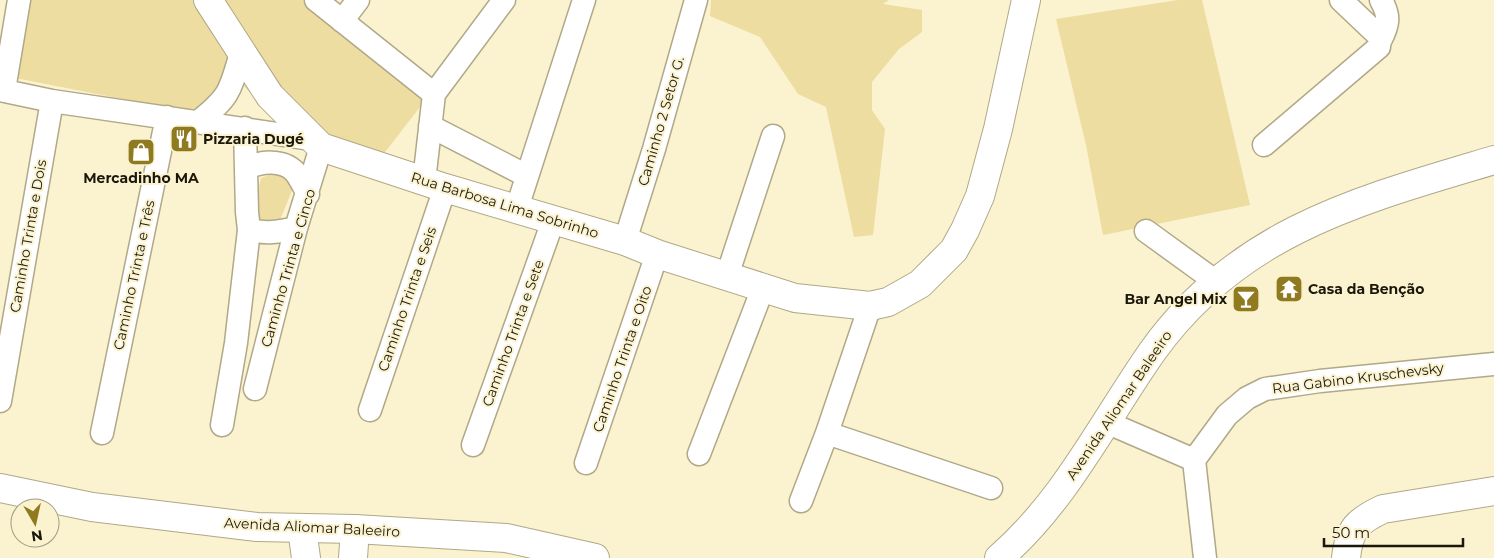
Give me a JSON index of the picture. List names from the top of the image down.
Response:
{
  "streets": {
    "street": [
      "Caminho 2 Setor G.",
      "Rua Barbosa Lima Sobrinho",
      "Caminho Trinta e Dois",
      "Caminho Trinta e Cinco",
      "Caminho Trinta e Três",
      "Caminho Trinta e Seis",
      "Caminho Trinta e Sete",
      "Caminho Trinta e Oito",
      "Rua Gabino Kruschevsky",
      "Avenida Aliomar Baleeiro"
    ]
  },
  "crossings": [
    ["Caminho 2 Setor G.", "Rua Barbosa Lima Sobrinho"],
    ["Rua Barbosa Lima Sobrinho", "Caminho Trinta e Cinco"],
    ["Rua Barbosa Lima Sobrinho", "Caminho Trinta e Seis"],
    ["Rua Barbosa Lima Sobrinho", "Caminho Trinta e Sete"],
    ["Rua Barbosa Lima Sobrinho", "Caminho Trinta e Oito"]
  ],
  "places": {
    "restaurant": ["Pizzaria Dugé"],
    "shop": ["Mercadinho MA"],
    "temple": ["Casa da Benção"],
    "bar": ["Bar Angel Mix"]
  },
  "scale_bar": "50 m",
  "north": "bottom"
}
